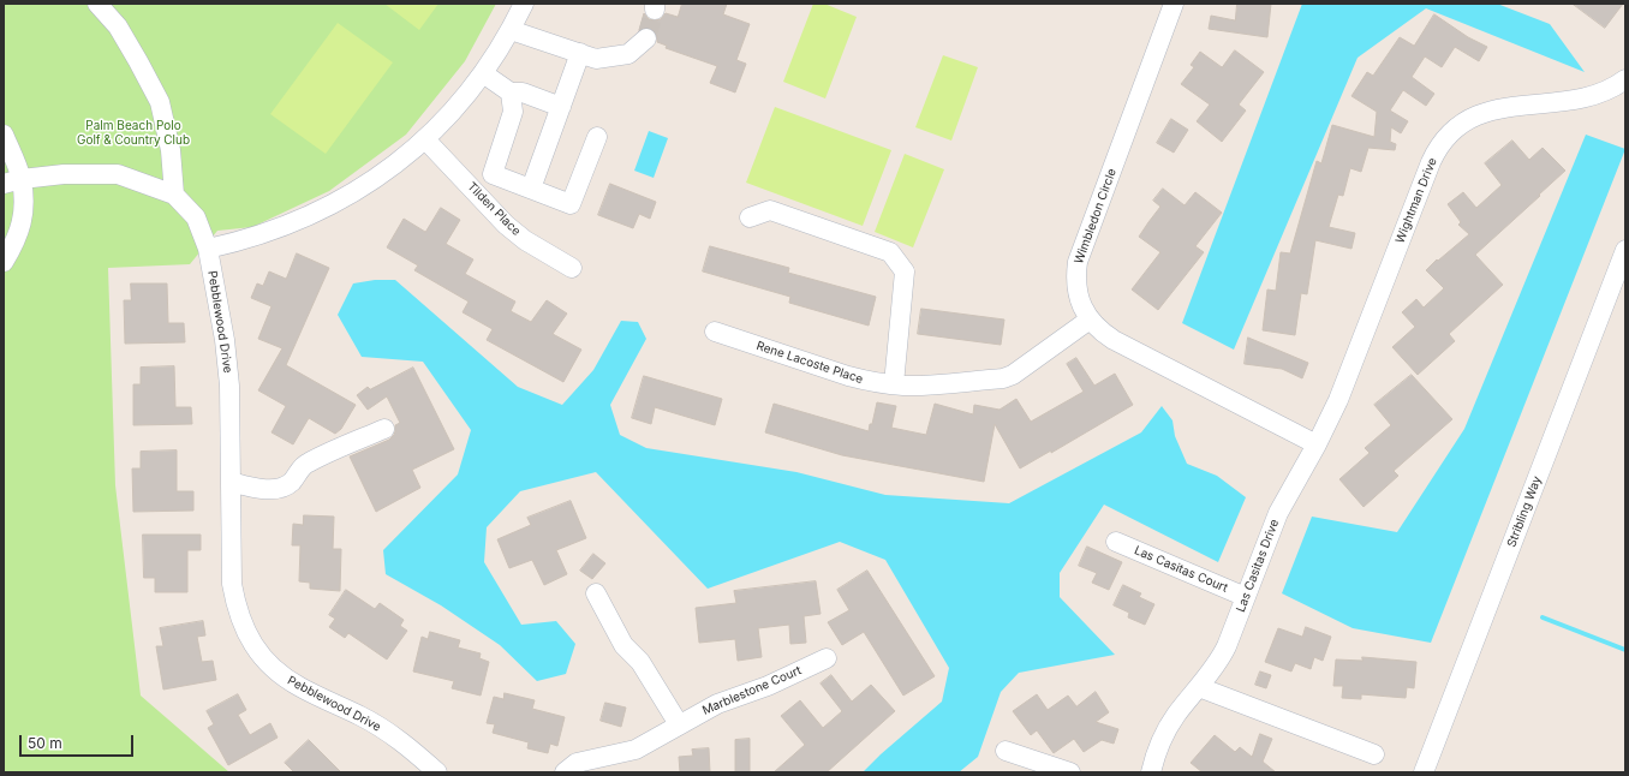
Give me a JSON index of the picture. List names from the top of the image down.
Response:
{
  "streets": {
    "street": [
      "Wightman Drive",
      "Tilden Place",
      "Wimbledon Circle",
      "Pebblewood Drive",
      "Rene Lacoste Place",
      "Stribling Way",
      "Las Casitas Drive",
      "Las Casitas Court",
      "Marblestone Court"
    ]
  },
  "crossings": [
    ["Wightman Drive", "Wimbledon Circle"],
    ["Wightman Drive", "Las Casitas Drive"],
    ["Wimbledon Circle", "Rene Lacoste Place"],
    ["Wimbledon Circle", "Las Casitas Drive"],
    ["Las Casitas Drive", "Las Casitas Court"]
  ],
  "parks": ["Palm Beach Polo Golf & Country Club"],
  "scale_bar": "50 m"
}
